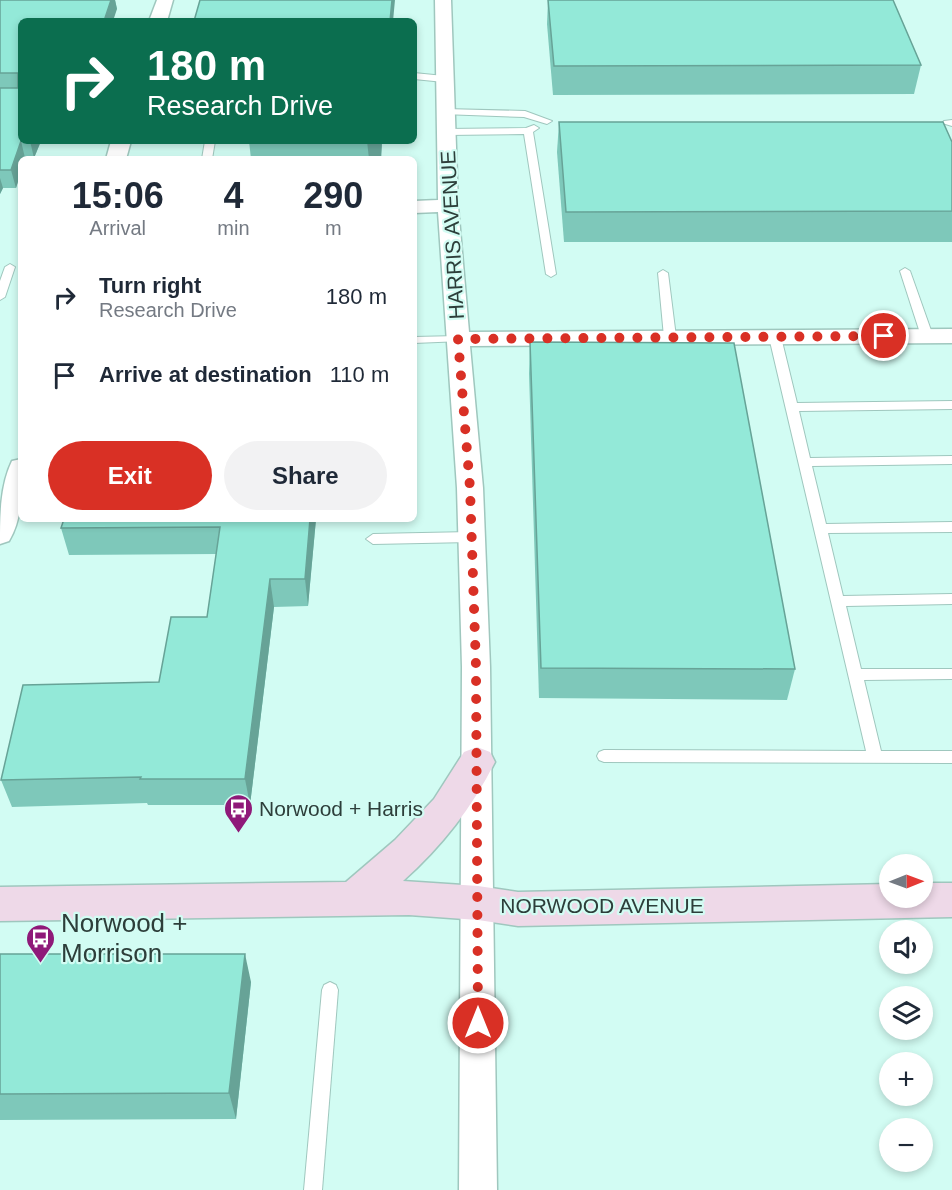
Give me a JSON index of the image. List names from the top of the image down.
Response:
{
  "streets": {
    "main road": ["NORWOOD AVENUE"],
    "street": ["HARRIS AVENUE"]
  },
  "crossings": [
    ["HARRIS AVENUE", "NORWOOD AVENUE"]
  ],
  "places": {
    "bus stop": ["Norwood + Harris", "Norwood + Morrison"]
  },
  "north": "right",
  "page": {
    "turn": ["180 m", "Research Drive"],
    "eta": [
      "15:06",
      "Arrival",
      "4",
      "min",
      "290",
      "m"
    ],
    "list": [
      {
        "name": "Turn right",
        "note": "Research Drive",
        "value": "180 m"
      },
      {
        "name": "Arrive at destination",
        "value": "110 m"
      }
    ],
    "buttons": ["Exit", "Share"],
    "map_buttons": ["+", "−"]
  }
}
